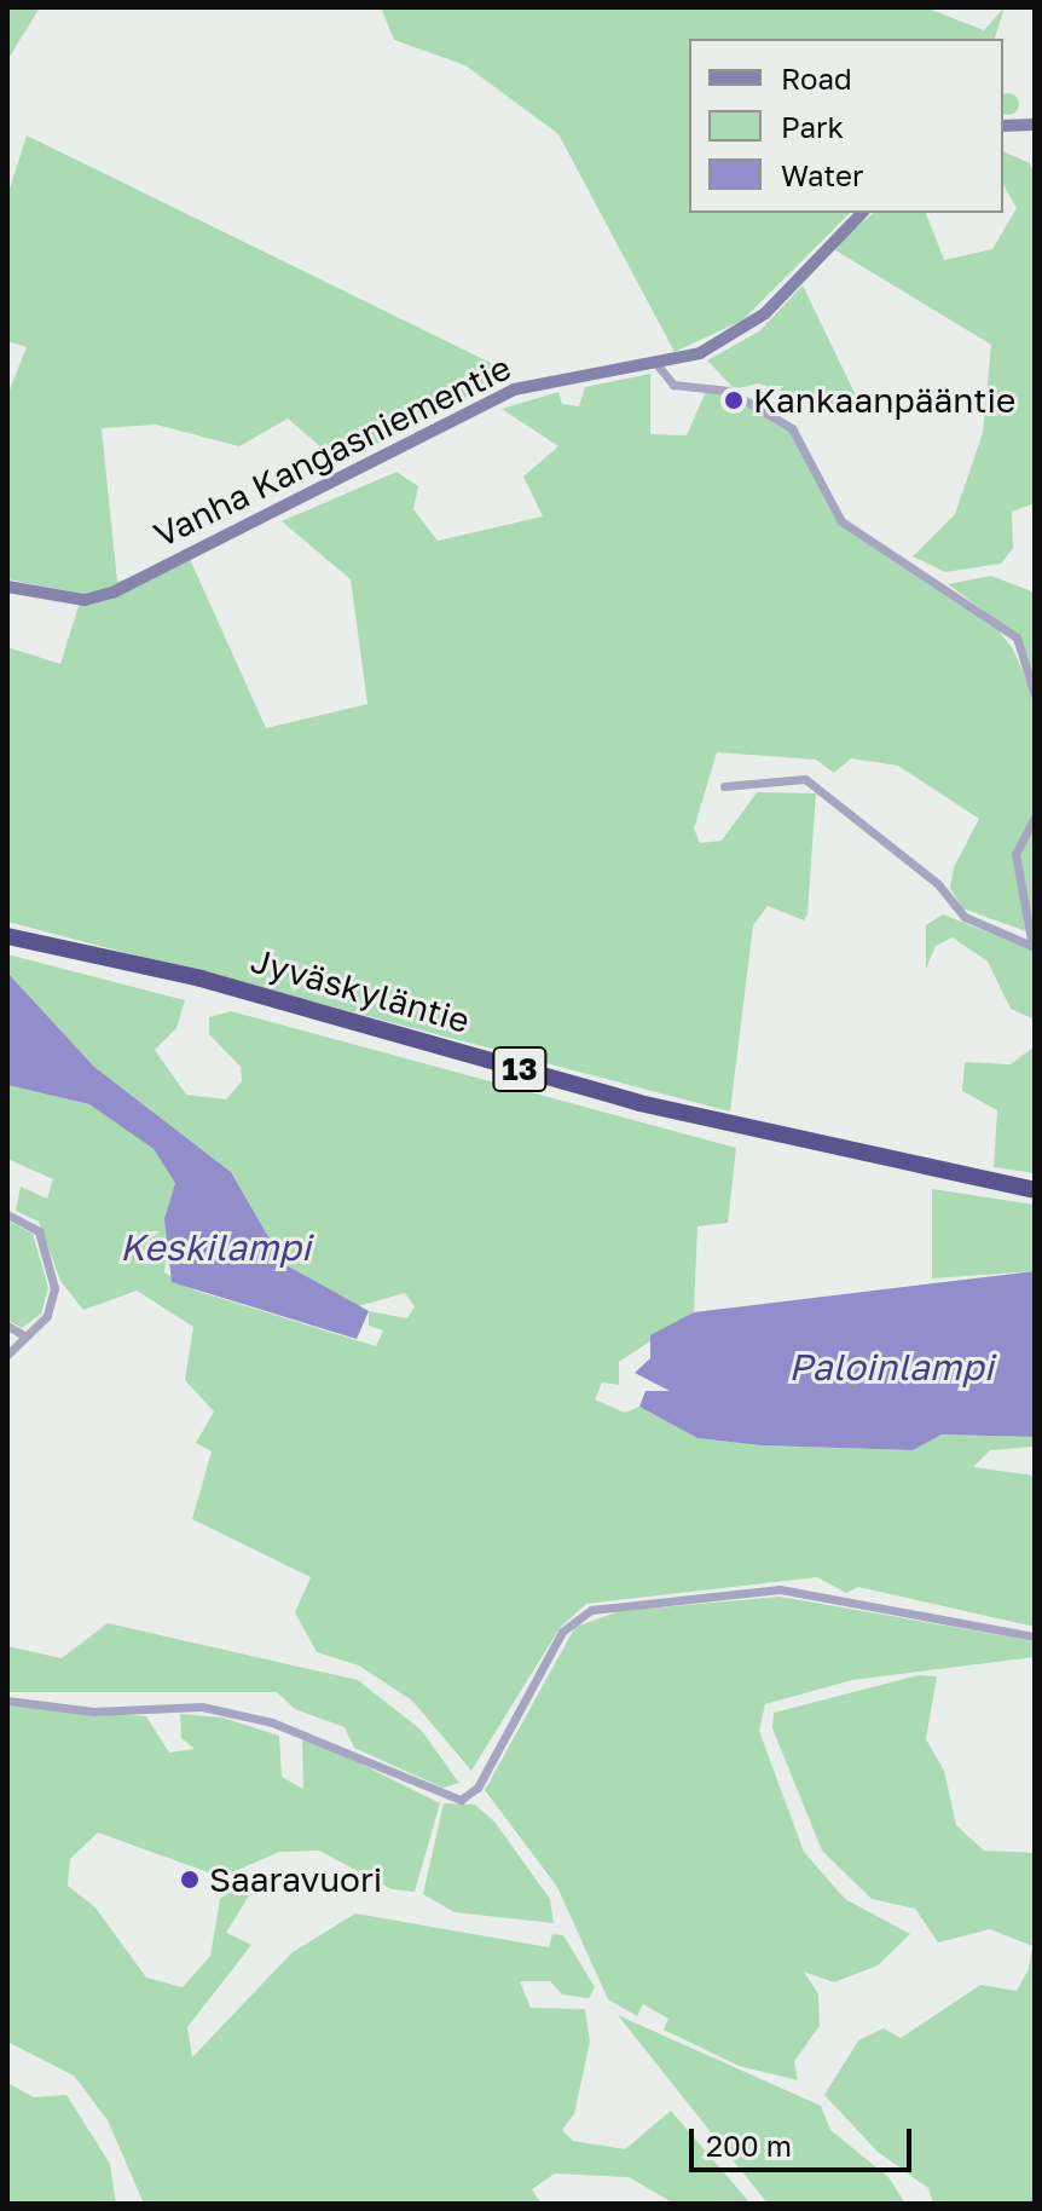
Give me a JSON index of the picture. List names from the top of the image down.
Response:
{
  "streets": {
    "highway": ["Jyväskyläntie", "13"],
    "street": ["Vanha Kangasniementie"]
  },
  "water": ["Keskilampi", "Paloinlampi"],
  "places": ["Kankaanpääntie", "Saaravuori"],
  "legend": ["Road", "Park", "Water"],
  "scale_bar": "200 m"
}
